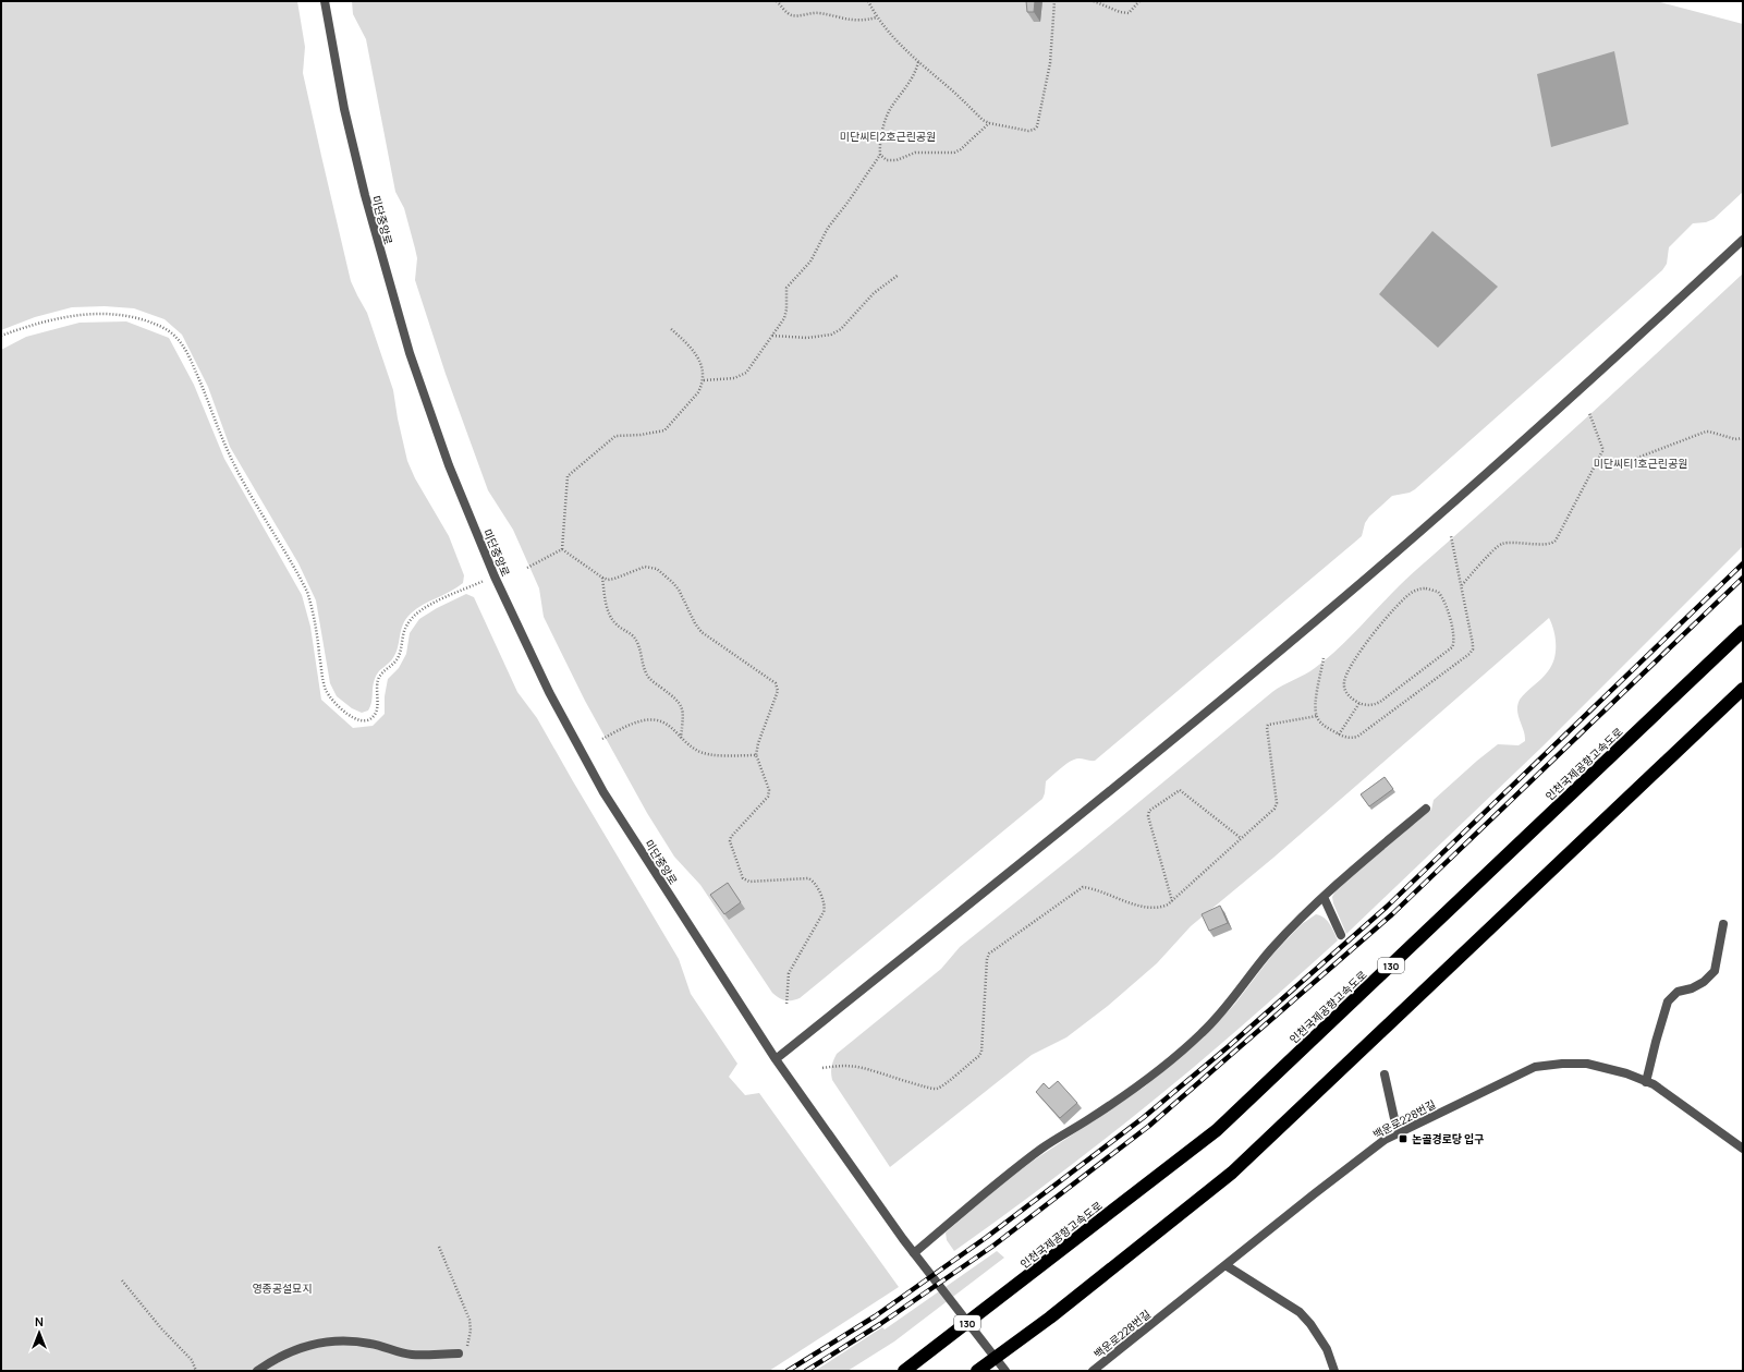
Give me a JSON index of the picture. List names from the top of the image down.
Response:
{
  "streets": {
    "highway": ["인천국제공항고속도로", "130"],
    "street": ["미단중앙로", "백운로228번길"]
  },
  "parks": ["미단씨티2호근린공원", "미단씨티1호근린공원", "영종공설묘지"],
  "places": {
    "transit": ["논골경로당 입구"]
  },
  "north": "top"
}
